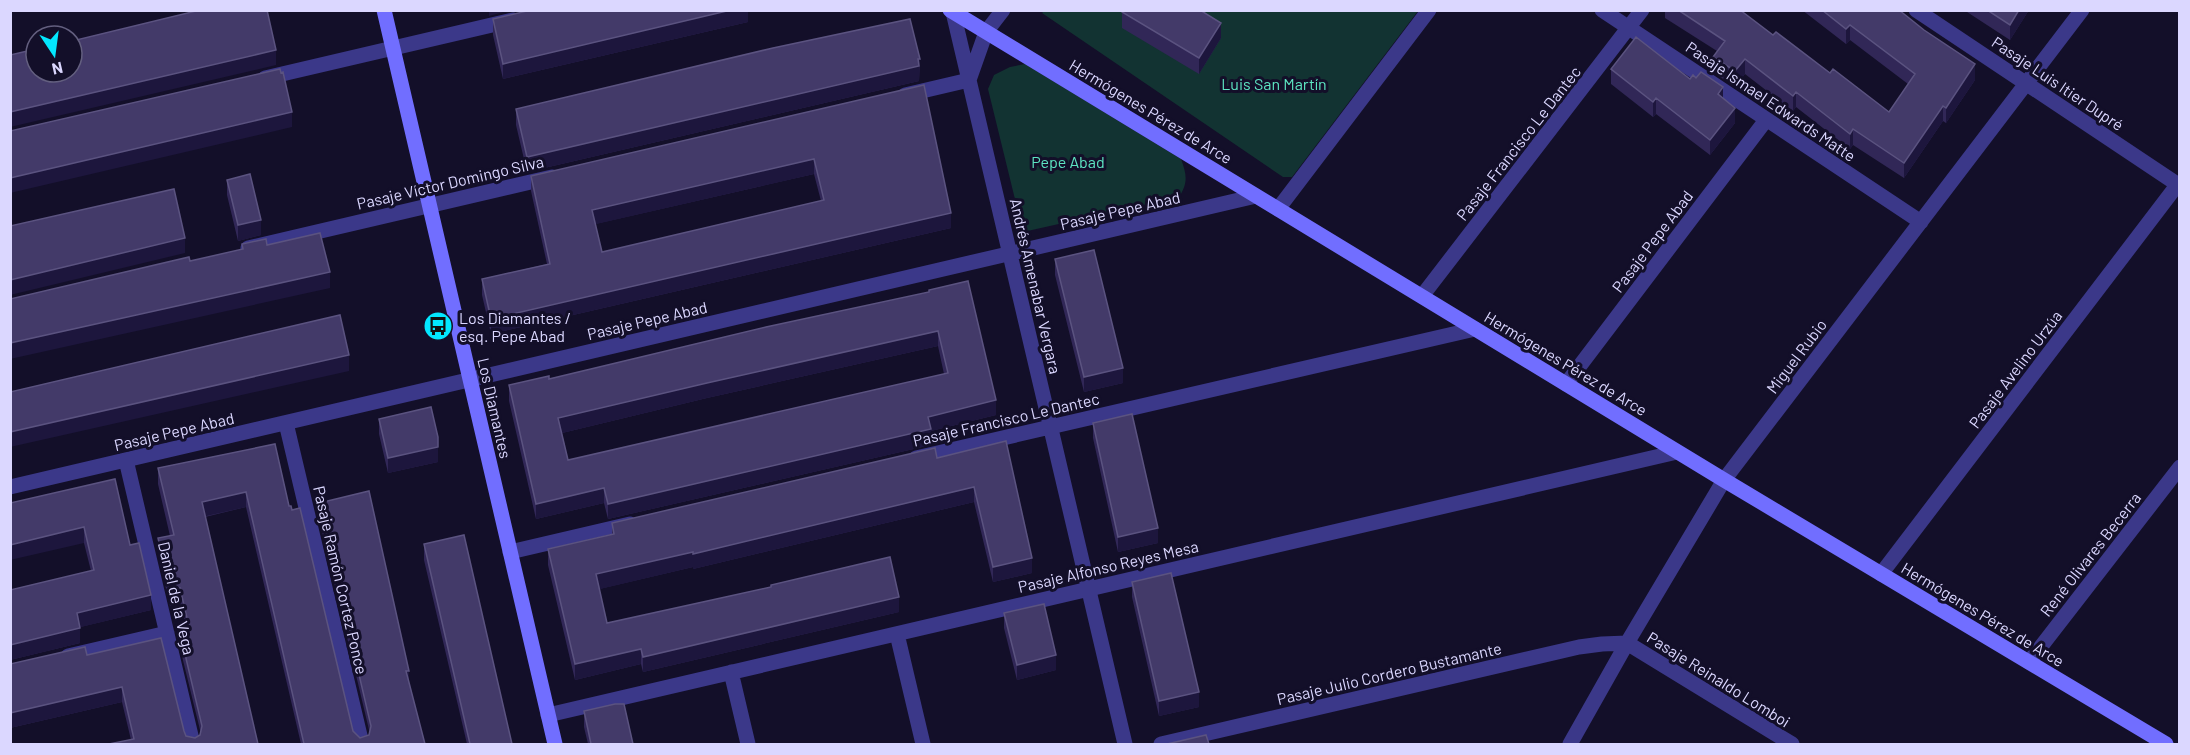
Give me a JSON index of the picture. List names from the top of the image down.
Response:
{
  "streets": {
    "street": [
      "Pasaje Luis Itier Dupré",
      "Pasaje Ismael Edwards Matte",
      "Hermógenes Pérez de Arce",
      "Pasaje Francisco Le Dantec",
      "Pasaje Víctor Domingo Silva",
      "Pasaje Pepe Abad",
      "Andrés Amenabar Vergara",
      "Miguel Rubio",
      "Pasaje Avelino Urzúa",
      "Los Diamantes",
      "René Olivares Becerra",
      "Pasaje Alfonso Reyes Mesa",
      "Pasaje Ramón Cortez Ponce",
      "Daniel de la Vega",
      "Pasaje Julio Cordero Bustamante",
      "Pasaje Reinaldo Lomboi"
    ]
  },
  "crossings": [
    ["Pasaje Luis Itier Dupré", "Miguel Rubio"],
    ["Pasaje Luis Itier Dupré", "Pasaje Avelino Urzúa"],
    ["Pasaje Ismael Edwards Matte", "Pasaje Francisco Le Dantec"],
    ["Pasaje Ismael Edwards Matte", "Pasaje Pepe Abad"],
    ["Pasaje Ismael Edwards Matte", "Miguel Rubio"],
    ["Hermógenes Pérez de Arce", "Pasaje Francisco Le Dantec"],
    ["Hermógenes Pérez de Arce", "Pasaje Pepe Abad"],
    ["Hermógenes Pérez de Arce", "Andrés Amenabar Vergara"],
    ["Hermógenes Pérez de Arce", "Miguel Rubio"],
    ["Hermógenes Pérez de Arce", "Pasaje Avelino Urzúa"],
    ["Hermógenes Pérez de Arce", "René Olivares Becerra"],
    ["Hermógenes Pérez de Arce", "Pasaje Alfonso Reyes Mesa"],
    ["Pasaje Francisco Le Dantec", "Andrés Amenabar Vergara"],
    ["Pasaje Víctor Domingo Silva", "Los Diamantes"],
    ["Pasaje Pepe Abad", "Andrés Amenabar Vergara"],
    ["Pasaje Pepe Abad", "Los Diamantes"],
    ["Pasaje Pepe Abad", "Pasaje Ramón Cortez Ponce"],
    ["Pasaje Pepe Abad", "Daniel de la Vega"],
    ["Andrés Amenabar Vergara", "Pasaje Alfonso Reyes Mesa"],
    ["Miguel Rubio", "Pasaje Julio Cordero Bustamante"],
    ["Miguel Rubio", "Pasaje Reinaldo Lomboi"],
    ["Los Diamantes", "Pasaje Alfonso Reyes Mesa"],
    ["Pasaje Julio Cordero Bustamante", "Pasaje Reinaldo Lomboi"]
  ],
  "parks": ["Luis San Martín", "Pepe Abad"],
  "places": {
    "bus stop": ["Los Diamantes / esq. Pepe Abad"]
  },
  "north": "bottom"
}
